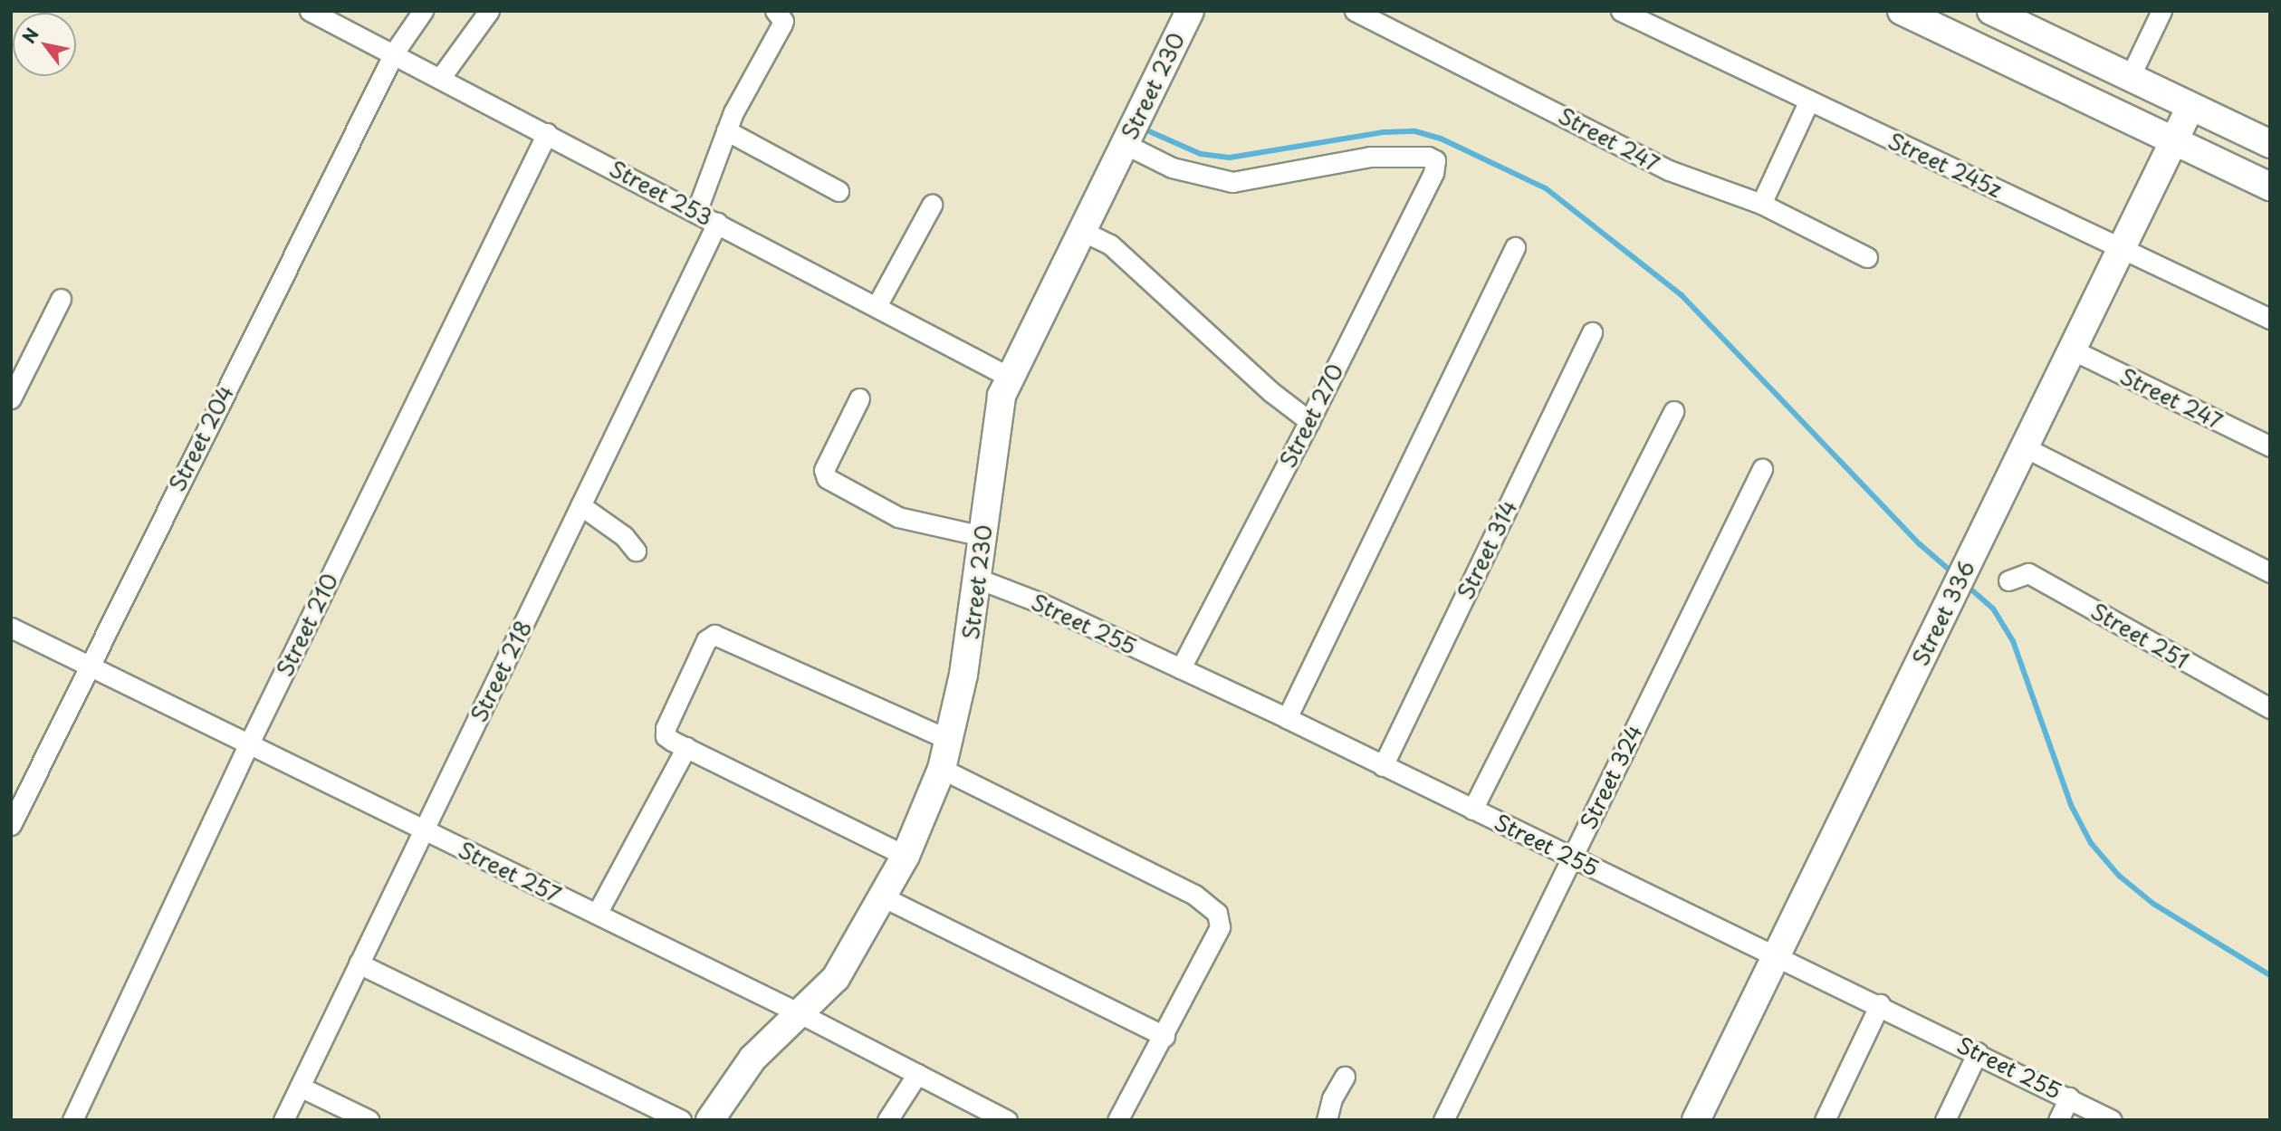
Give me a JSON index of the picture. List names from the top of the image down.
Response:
{
  "streets": {
    "street": [
      "Street 230",
      "Street 247",
      "Street 245z",
      "Street 253",
      "Street 270",
      "Street 204",
      "Street 314",
      "Street 336",
      "Street 255",
      "Street 210",
      "Street 251",
      "Street 218",
      "Street 324",
      "Street 257"
    ]
  },
  "crossings": [
    ["Street 230", "Street 253"],
    ["Street 230", "Street 270"],
    ["Street 230", "Street 255"],
    ["Street 230", "Street 257"],
    ["Street 247", "Street 336"],
    ["Street 245z", "Street 336"],
    ["Street 253", "Street 204"],
    ["Street 253", "Street 210"],
    ["Street 253", "Street 218"],
    ["Street 270", "Street 255"],
    ["Street 204", "Street 257"],
    ["Street 314", "Street 255"],
    ["Street 336", "Street 255"],
    ["Street 255", "Street 324"],
    ["Street 210", "Street 257"],
    ["Street 218", "Street 257"]
  ],
  "north": "top left"
}
